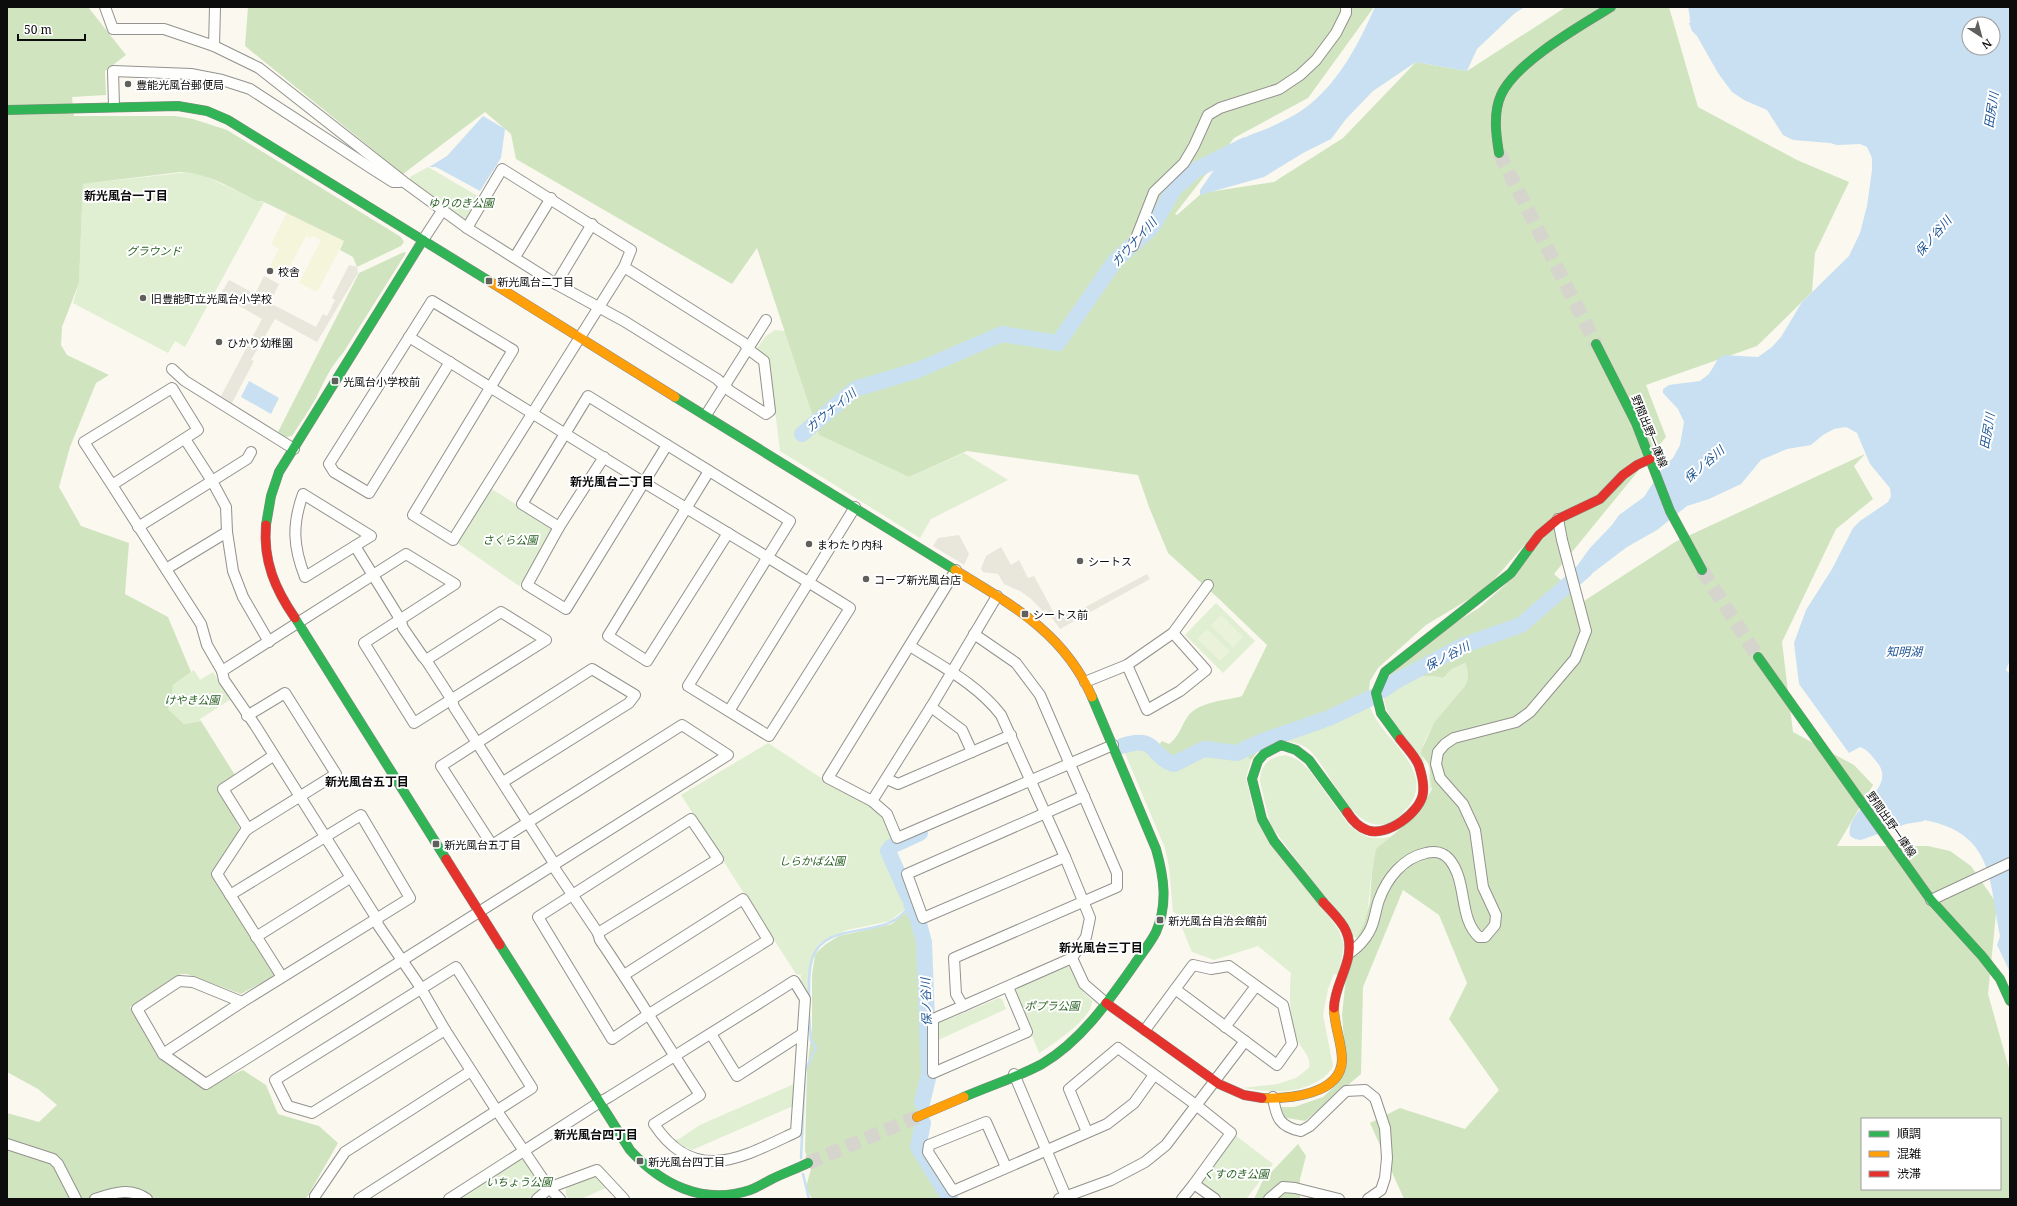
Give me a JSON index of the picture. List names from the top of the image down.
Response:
{
  "streets": {
    "street": ["野間出野一庫線"]
  },
  "districts": [
    "新光風台一丁目",
    "新光風台二丁目",
    "新光風台五丁目",
    "新光風台三丁目",
    "新光風台四丁目"
  ],
  "water": [
    "田尻川",
    "保ノ谷川",
    "ガウナイ川",
    "知明湖"
  ],
  "parks": [
    "ゆりのき公園",
    "グラウンド",
    "さくら公園",
    "けやき公園",
    "しらかば公園",
    "ポプラ公園",
    "くすのき公園",
    "いちょう公園"
  ],
  "places": {
    "other": [
      "豊能光風台郵便局",
      "校舎",
      "旧豊能町立光風台小学校",
      "ひかり幼稚園",
      "まわたり内科",
      "シートス",
      "コープ新光風台店"
    ],
    "transit": [
      "新光風台二丁目",
      "光風台小学校前",
      "シートス前",
      "新光風台五丁目",
      "新光風台自治会館前",
      "新光風台四丁目"
    ]
  },
  "legend": ["順調", "混雑", "渋滞"],
  "scale_bar": "50 m",
  "north": "bottom right"
}
